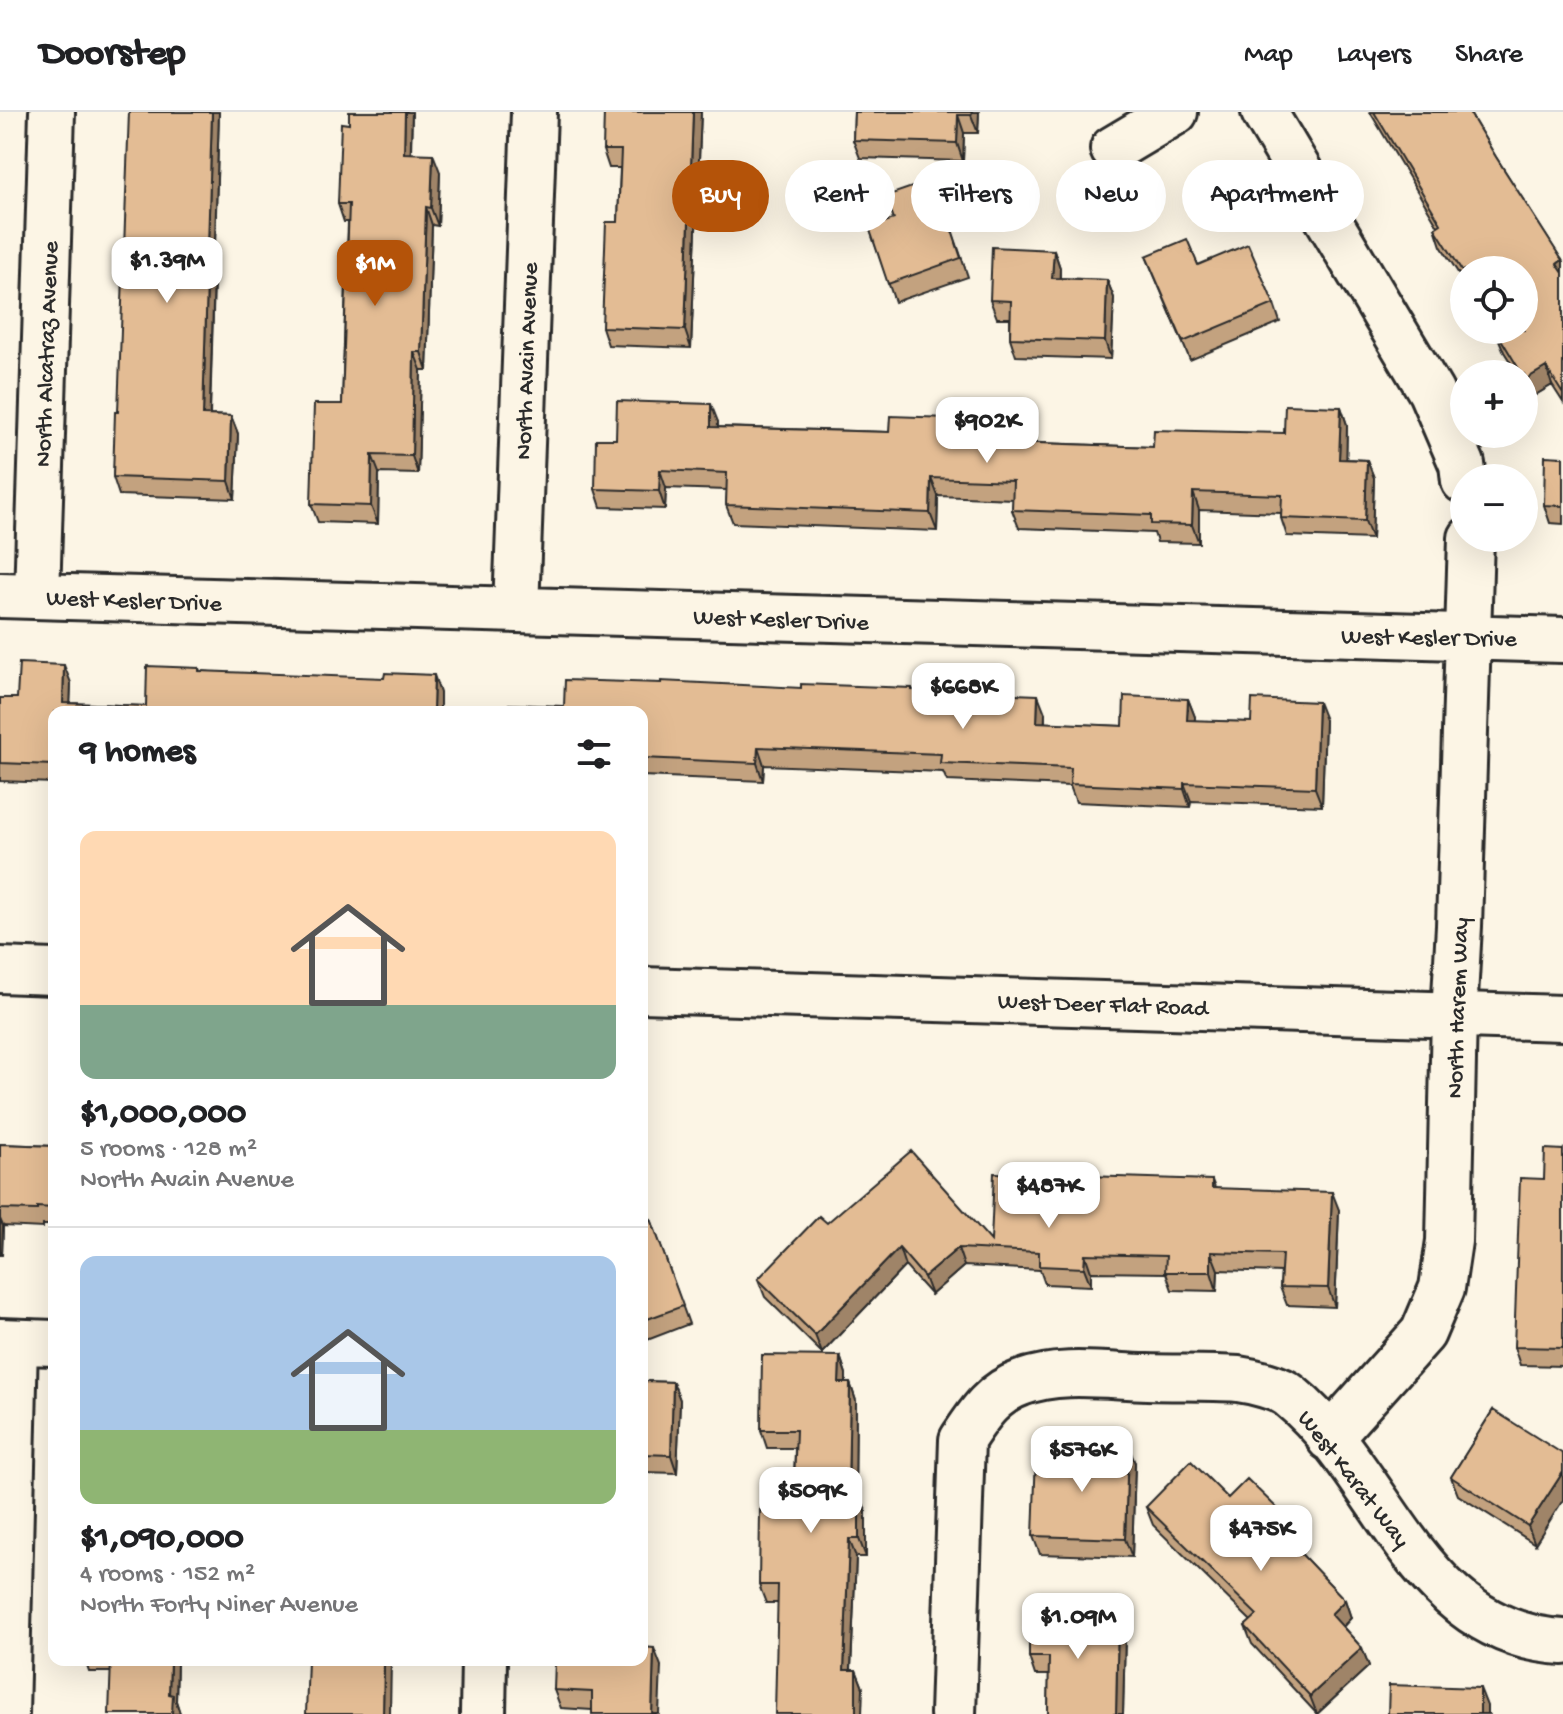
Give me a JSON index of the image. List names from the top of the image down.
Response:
{
  "streets": {
    "street": [
      "North Alcatraz Avenue",
      "North Avain Avenue",
      "West Kesler Drive",
      "West Deer Flat Road",
      "North Harem Way",
      "West Karat Way"
    ]
  },
  "crossings": [
    ["North Alcatraz Avenue", "West Kesler Drive"],
    ["North Avain Avenue", "West Kesler Drive"],
    ["West Kesler Drive", "North Harem Way"],
    ["West Deer Flat Road", "North Harem Way"],
    ["North Harem Way", "West Karat Way"]
  ],
  "page": {
    "header": "Doorstep",
    "nav": ["Map", "Layers", "Share"],
    "chip": [
      "Buy",
      "Rent",
      "Filters",
      "New",
      "Apartment"
    ],
    "price": [
      "$1.39M",
      "$1M",
      "$902K",
      "$668K",
      "$487K",
      "$576K",
      "$509K",
      "$475K",
      "$1.09M"
    ],
    "map_buttons": ["+", "−"],
    "heading": "9 homes",
    "list": [
      {
        "name": "$1,000,000",
        "note": "5 rooms · 128 m² · North Avain Avenue"
      },
      {
        "name": "$1,090,000",
        "note": "4 rooms · 152 m² · North Forty Niner Avenue"
      }
    ]
  }
}
